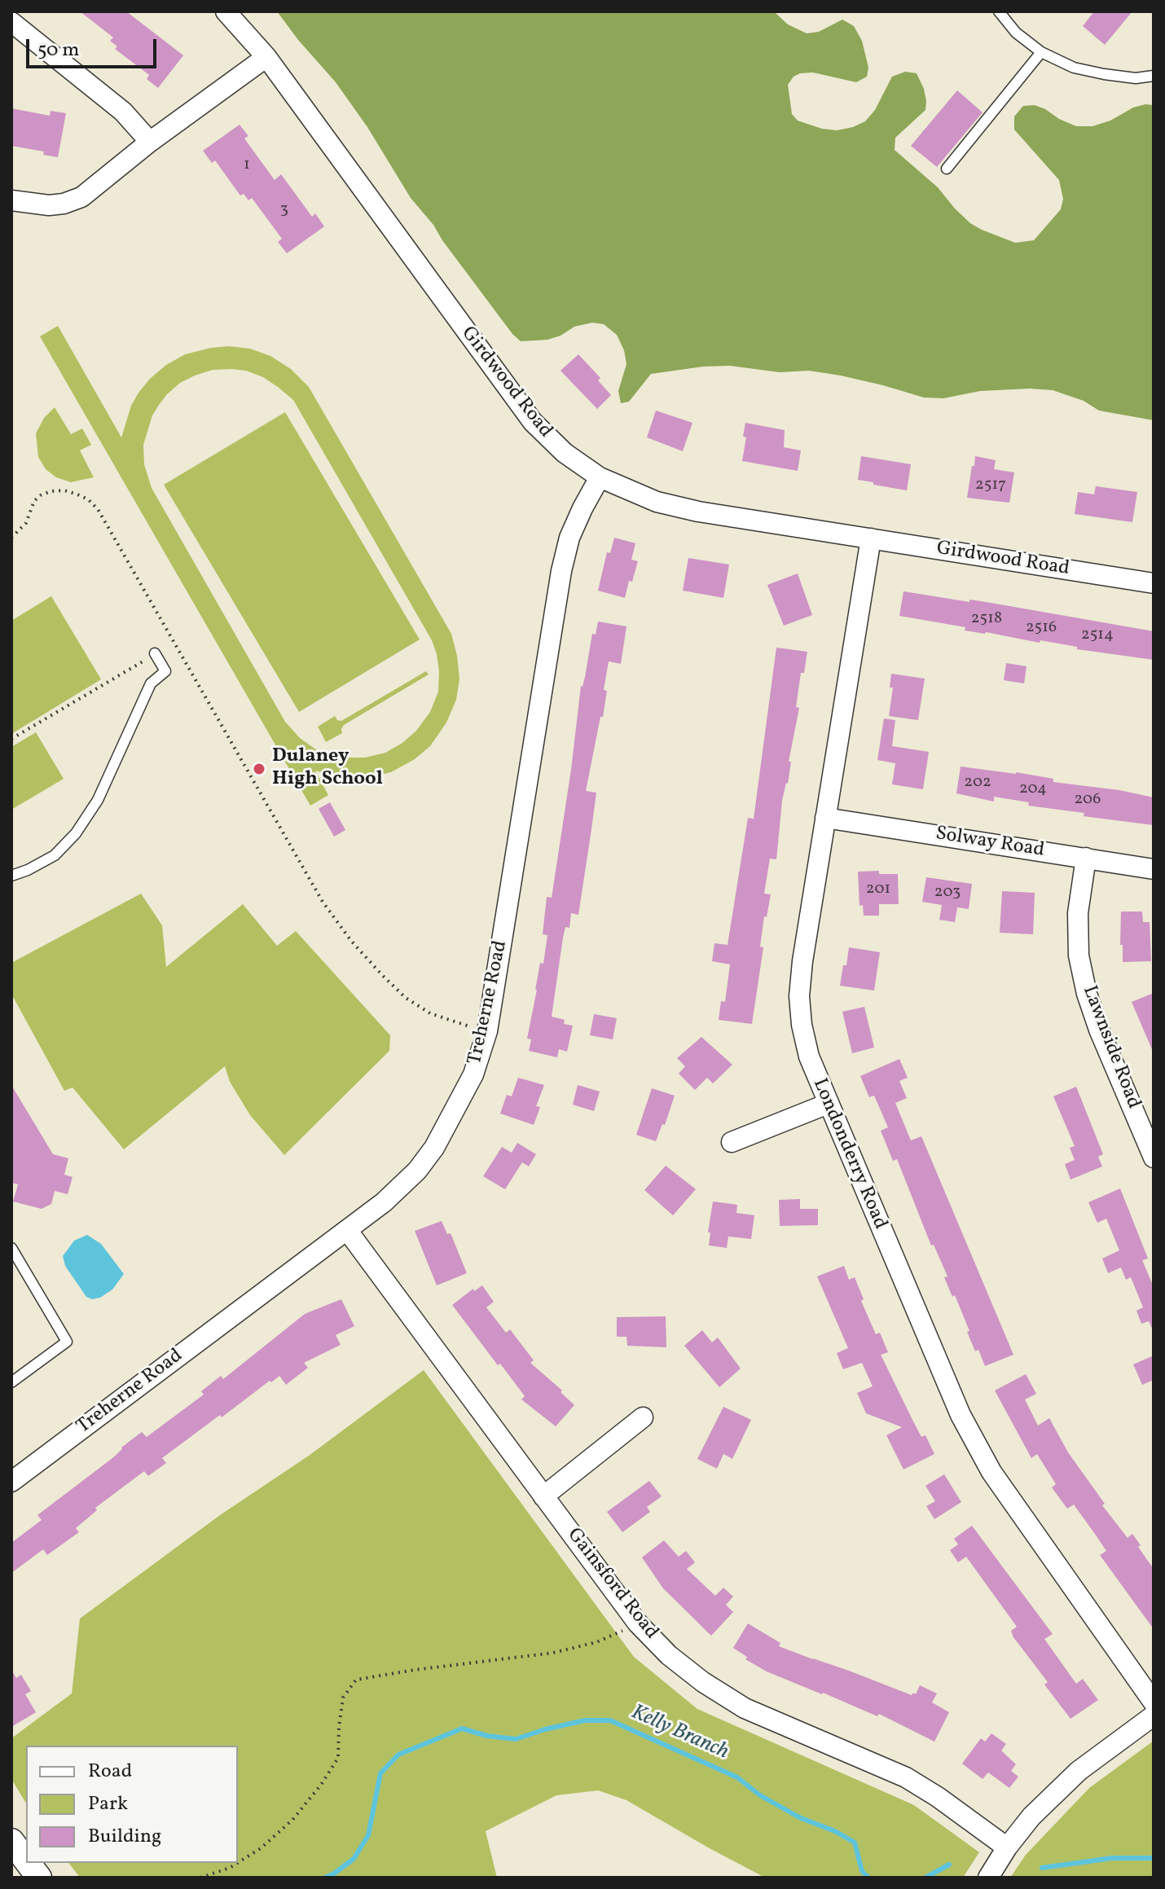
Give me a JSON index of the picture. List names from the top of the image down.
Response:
{
  "streets": {
    "street": [
      "Girdwood Road",
      "Solway Road",
      "Treherne Road",
      "Lawnside Road",
      "Londonderry Road",
      "Gainsford Road"
    ]
  },
  "crossings": [
    ["Girdwood Road", "Treherne Road"],
    ["Girdwood Road", "Londonderry Road"],
    ["Solway Road", "Lawnside Road"],
    ["Solway Road", "Londonderry Road"],
    ["Treherne Road", "Gainsford Road"]
  ],
  "water": ["Kelly Branch"],
  "places": ["Dulaney High School"],
  "house_numbers": [
    "1",
    "3",
    "2517",
    "2518",
    "2516",
    "2514",
    "202",
    "204",
    "206",
    "201",
    "203"
  ],
  "legend": ["Road", "Park", "Building"],
  "scale_bar": "50 m"
}
